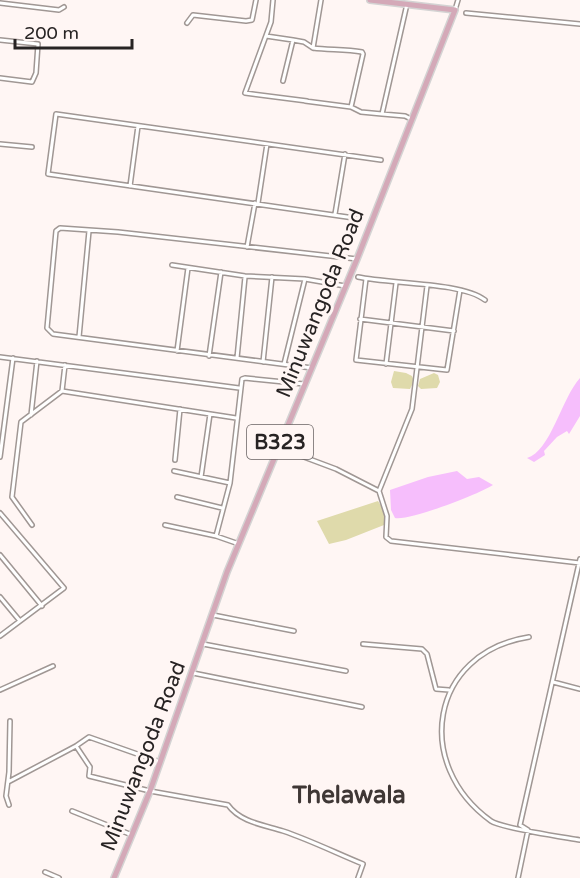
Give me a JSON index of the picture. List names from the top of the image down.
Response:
{
  "streets": {
    "main road": ["Minuwangoda Road", "B323"]
  },
  "districts": ["Thelawala"],
  "scale_bar": "200 m"
}
